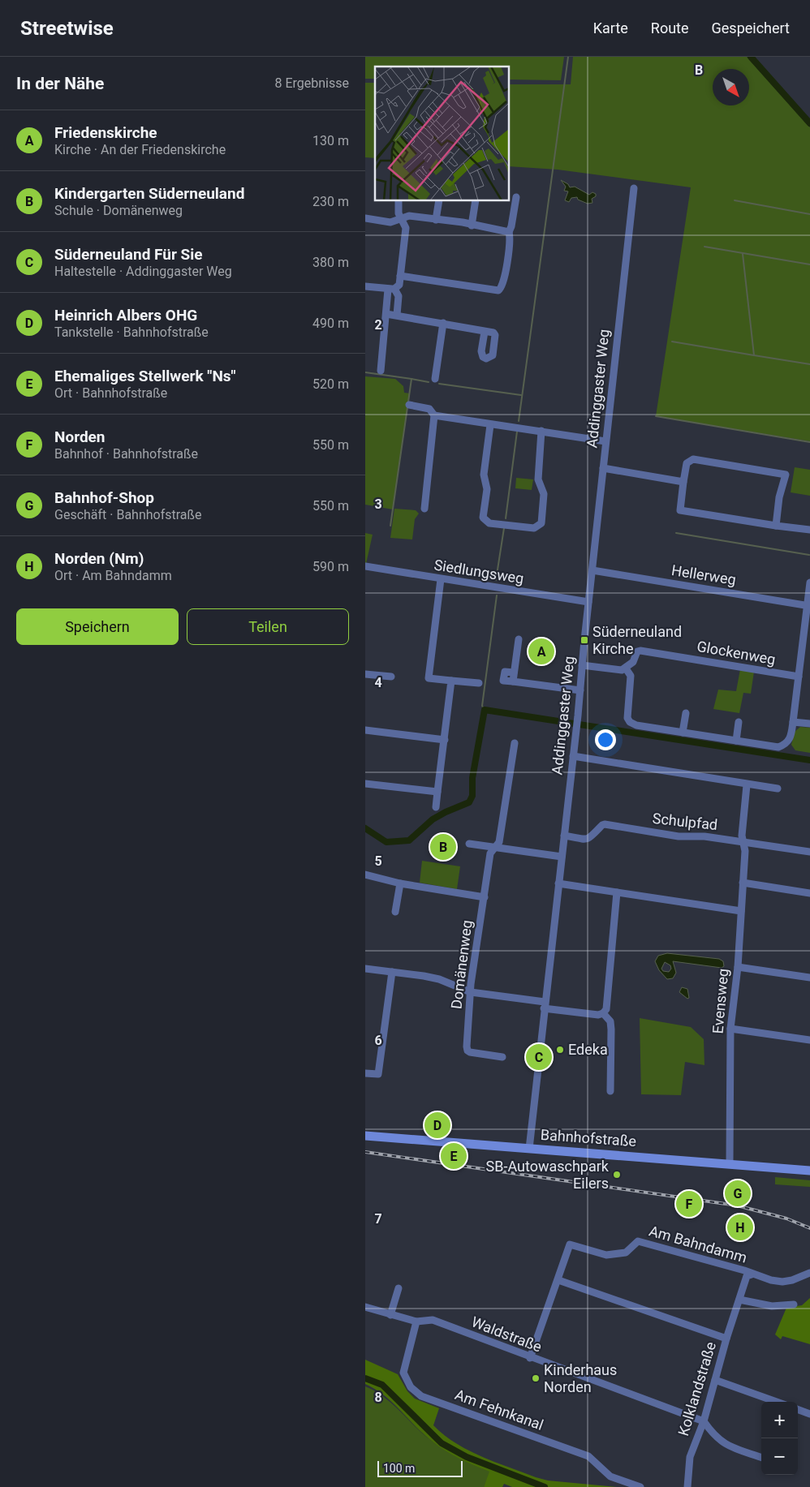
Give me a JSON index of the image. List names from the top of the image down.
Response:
{
  "streets": {
    "main road": ["Bahnhofstraße"],
    "street": [
      "Addinggaster Weg",
      "Siedlungsweg",
      "Hellerweg",
      "Glockenweg",
      "Schulpfad",
      "Domänenweg",
      "Evensweg",
      "Am Bahndamm",
      "Waldstraße",
      "Kolklandstraße",
      "Am Fehnkanal"
    ]
  },
  "crossings": [
    ["Addinggaster Weg", "Siedlungsweg"],
    ["Addinggaster Weg", "Hellerweg"],
    ["Addinggaster Weg", "Schulpfad"],
    ["Addinggaster Weg", "Bahnhofstraße"],
    ["Schulpfad", "Evensweg"],
    ["Evensweg", "Bahnhofstraße"],
    ["Am Bahndamm", "Kolklandstraße"],
    ["Waldstraße", "Kolklandstraße"],
    ["Waldstraße", "Am Fehnkanal"]
  ],
  "places": {
    "transit": ["Süderneuland Kirche"],
    "other": ["Edeka", "SB-Autowaschpark Eilers", "Kinderhaus Norden"]
  },
  "scale_bar": "100 m",
  "north": "bottom right",
  "page": {
    "header": "Streetwise",
    "nav": ["Karte", "Route", "Gespeichert"],
    "heading": ["In der Nähe", "8 Ergebnisse"],
    "list": [
      {
        "mark": "A",
        "name": "Friedenskirche",
        "note": "Kirche · An der Friedenskirche",
        "value": "130 m"
      },
      {
        "mark": "B",
        "name": "Kindergarten Süderneuland",
        "note": "Schule · Domänenweg",
        "value": "230 m"
      },
      {
        "mark": "C",
        "name": "Süderneuland Für Sie",
        "note": "Haltestelle · Addinggaster Weg",
        "value": "380 m"
      },
      {
        "mark": "D",
        "name": "Heinrich Albers OHG",
        "note": "Tankstelle · Bahnhofstraße",
        "value": "490 m"
      },
      {
        "mark": "E",
        "name": "Ehemaliges Stellwerk \"Ns\"",
        "note": "Ort · Bahnhofstraße",
        "value": "520 m"
      },
      {
        "mark": "F",
        "name": "Norden",
        "note": "Bahnhof · Bahnhofstraße",
        "value": "550 m"
      },
      {
        "mark": "G",
        "name": "Bahnhof-Shop",
        "note": "Geschäft · Bahnhofstraße",
        "value": "550 m"
      },
      {
        "mark": "H",
        "name": "Norden (Nm)",
        "note": "Ort · Am Bahndamm",
        "value": "590 m"
      }
    ],
    "buttons": ["Speichern", "Teilen"],
    "pins": [
      "A",
      "B",
      "C",
      "D",
      "E",
      "G",
      "F",
      "H"
    ],
    "map_buttons": ["+", "−"],
    "scale": "100 m"
  },
  "grid": {
    "columns": ["B"],
    "rows": [
      "2",
      "3",
      "4",
      "5",
      "6",
      "7",
      "8"
    ]
  }
}
